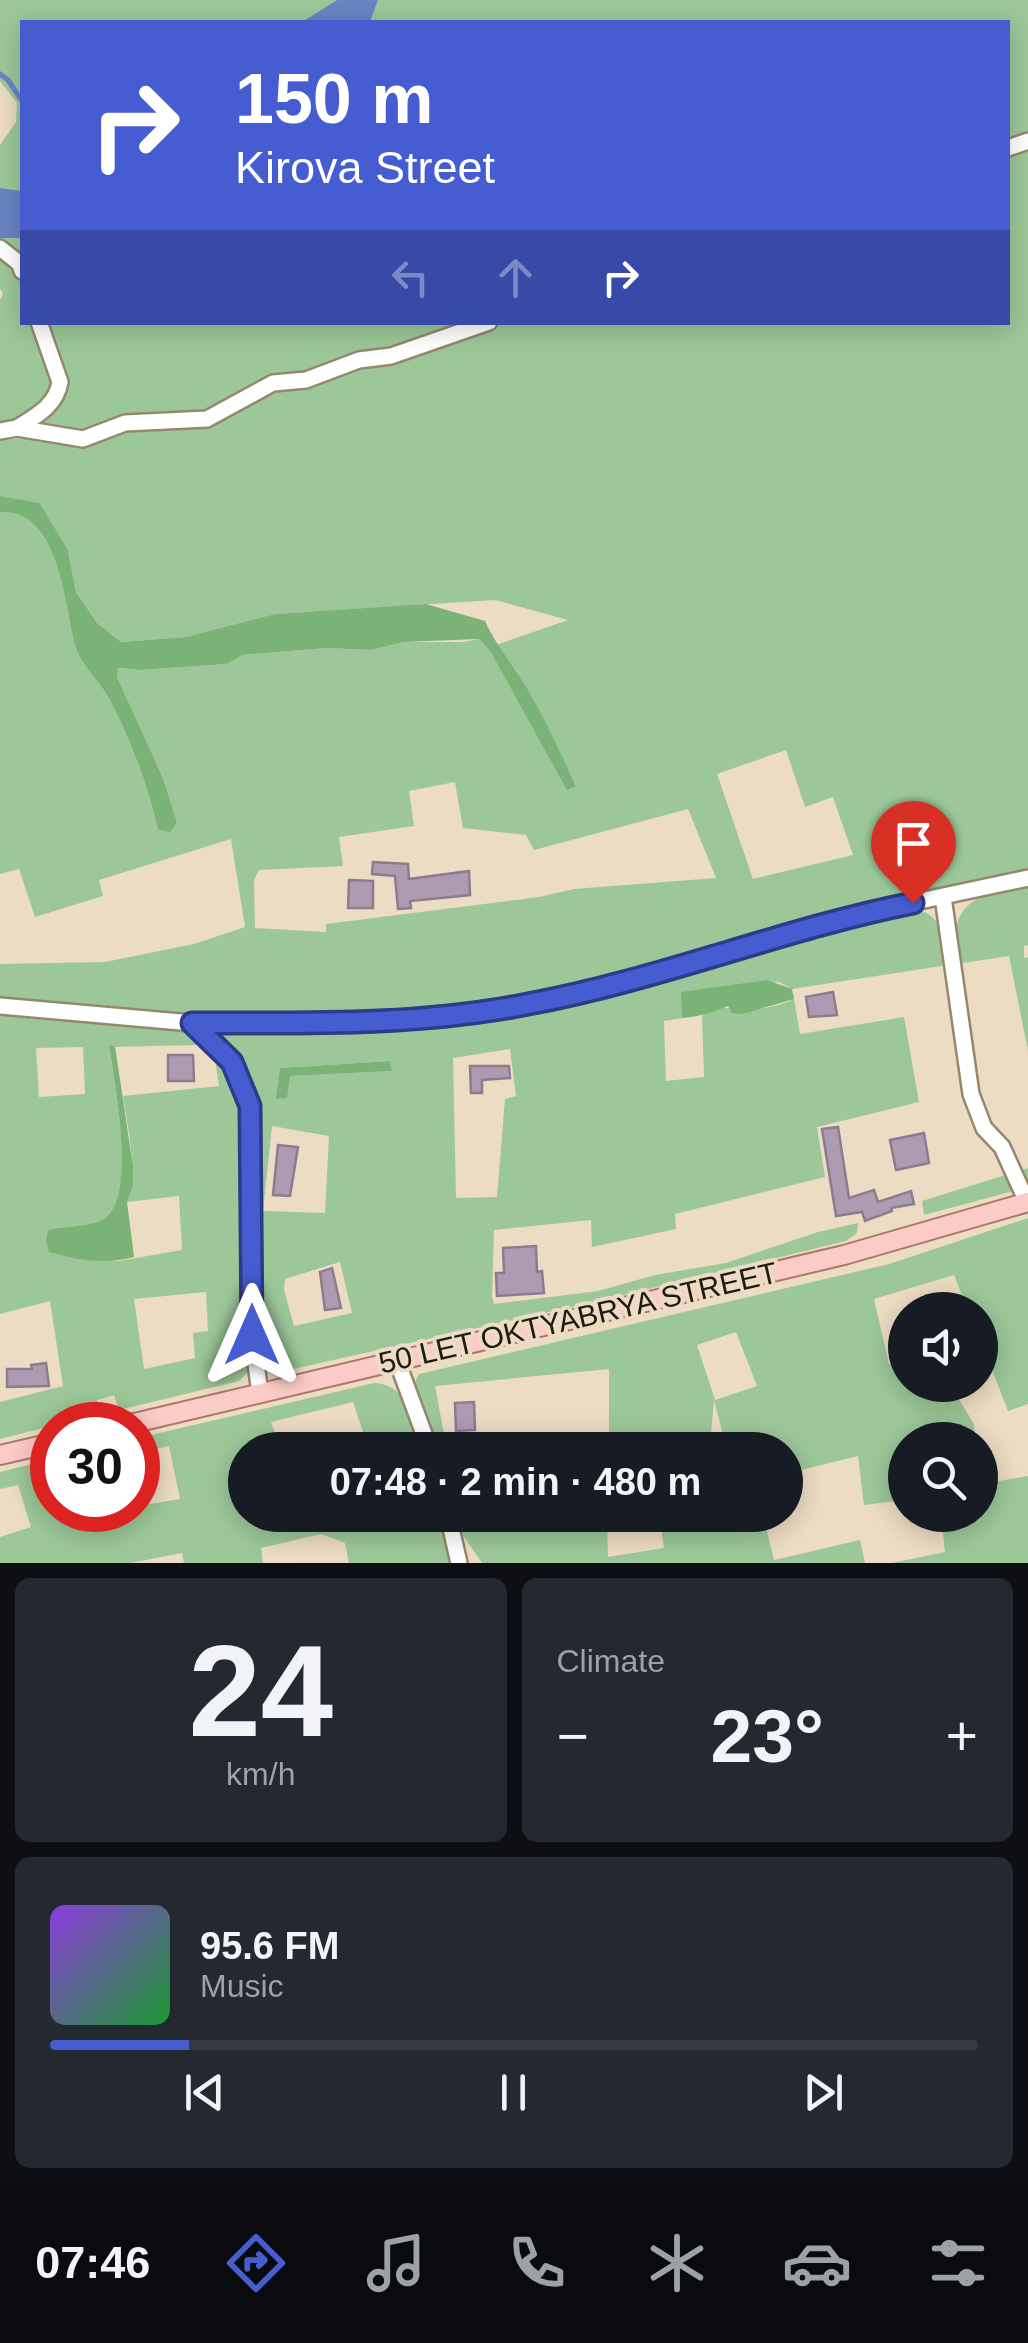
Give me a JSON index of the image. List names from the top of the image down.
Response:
{
  "streets": {
    "main road": ["50 LET OKTYABRYA STREET"]
  },
  "page": {
    "turn": ["150 m", "Kirova Street"],
    "limit": "30",
    "trip": "07:48 · 2 min · 480 m",
    "tile": [
      ["24", "km/h"],
      "Climate"
    ],
    "heat": ["−", "23°", "+"],
    "song": ["95.6 FM", "Music"],
    "tabs": "07:46"
  }
}
